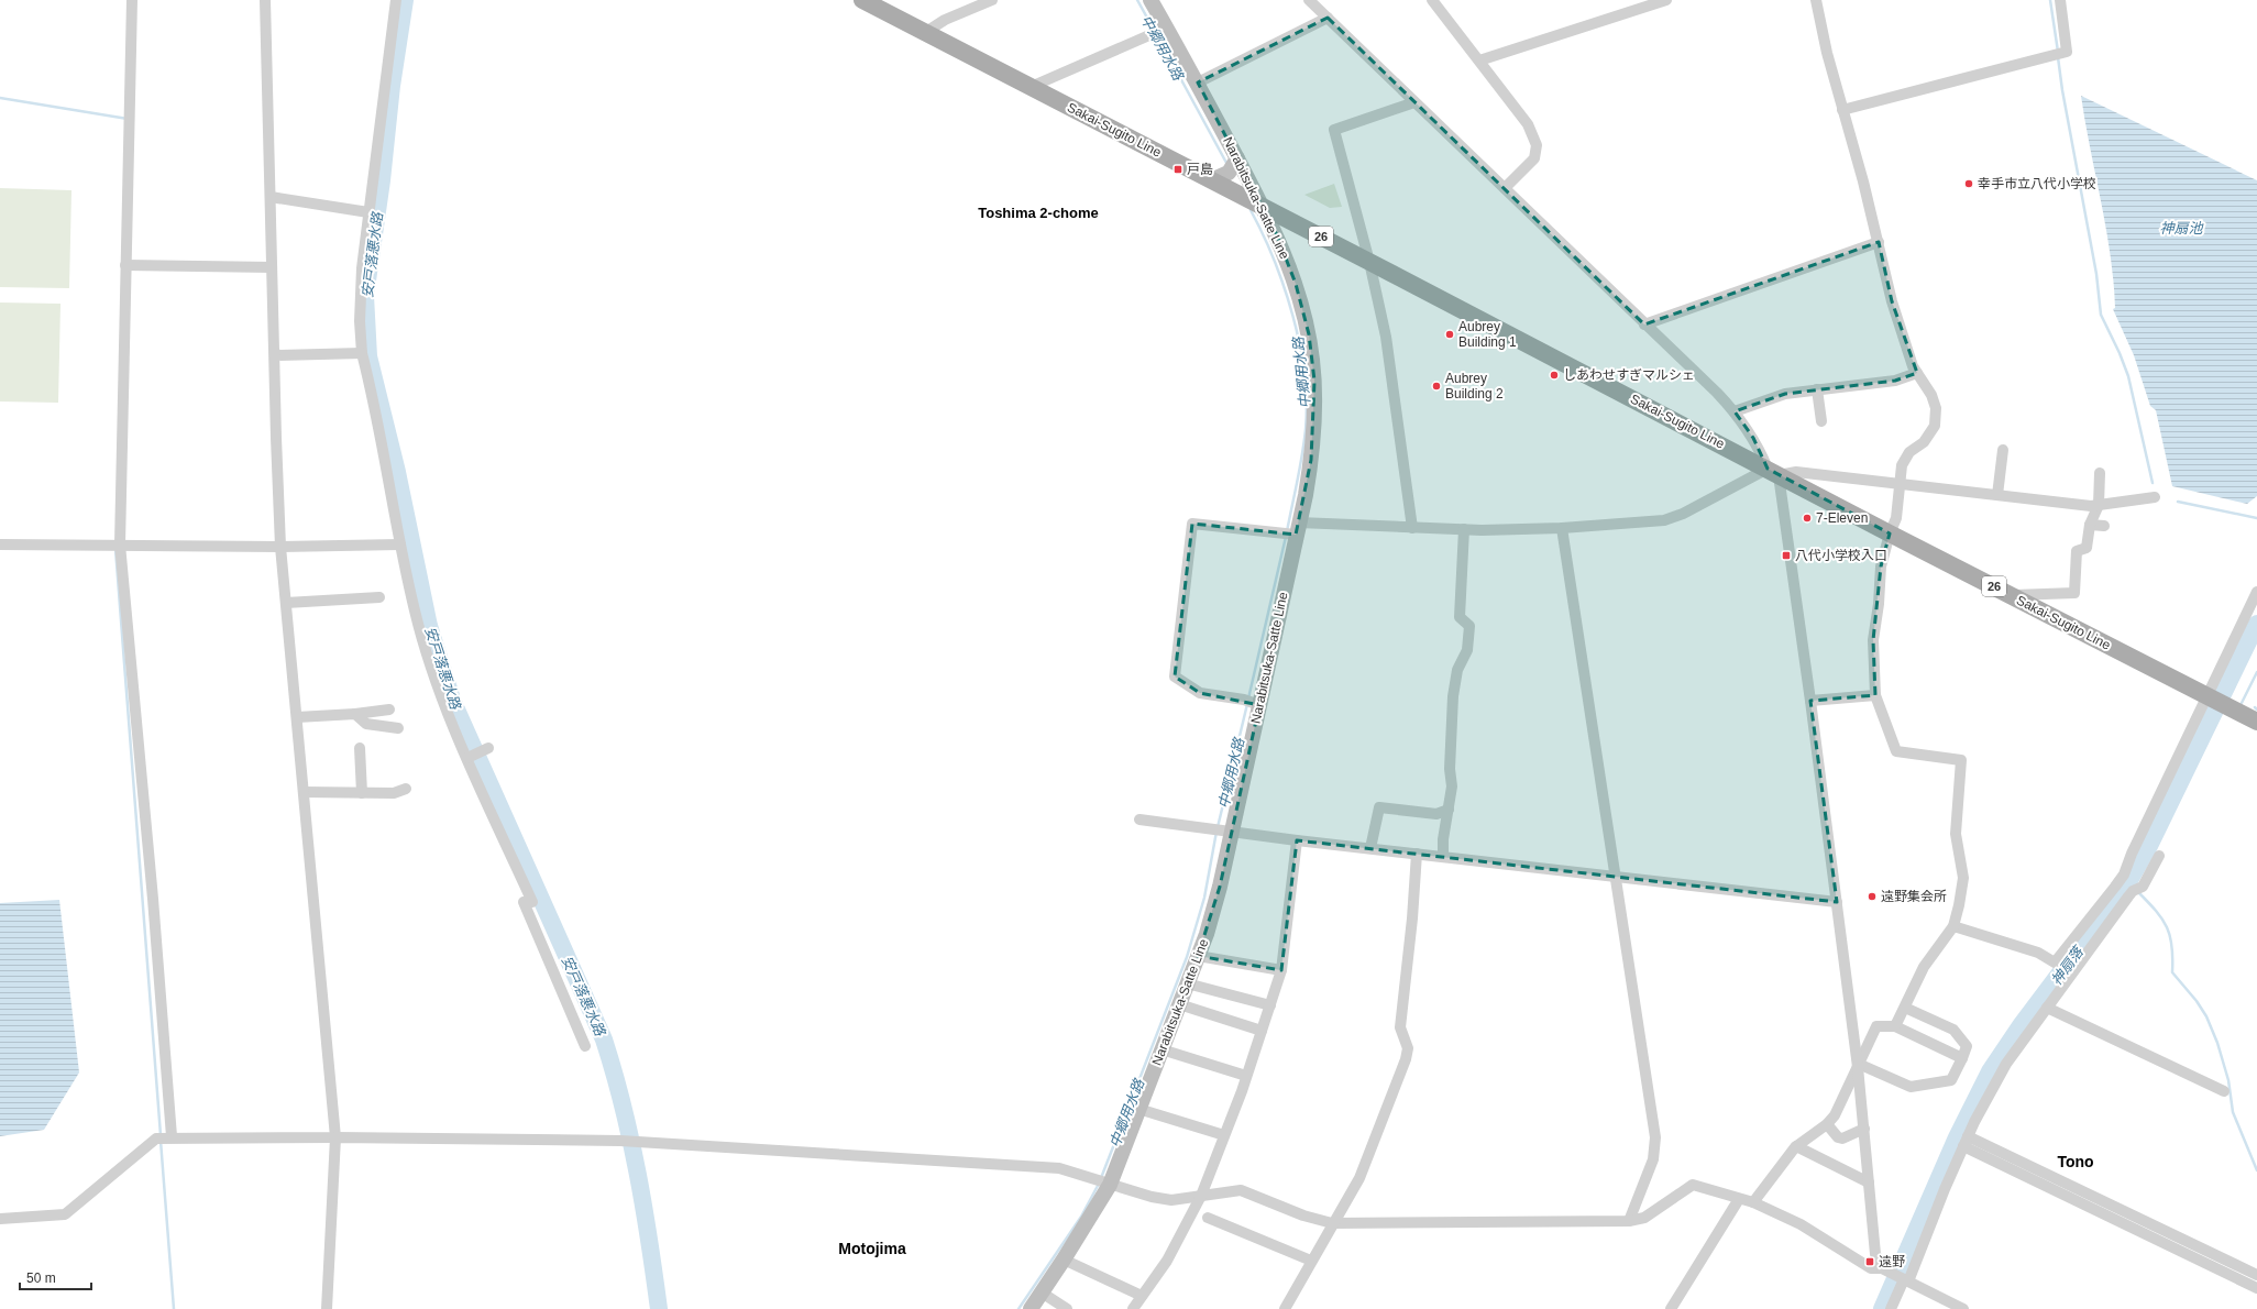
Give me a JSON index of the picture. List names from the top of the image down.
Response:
{
  "streets": {
    "main road": ["Sakai-Sugito Line", "Narabitsuka-Satte Line", "26"]
  },
  "crossings": [
    ["Sakai-Sugito Line", "Narabitsuka-Satte Line"]
  ],
  "districts": ["Toshima 2-chome", "Tono", "Motojima"],
  "water": [
    "中郷用水路",
    "神扇池",
    "安戸落悪水路",
    "神扇落"
  ],
  "places": {
    "transit": ["戸島", "八代小学校入口", "遠野"],
    "other": [
      "幸手市立八代小学校",
      "Aubrey Building 1",
      "しあわせすぎマルシェ",
      "Aubrey Building 2",
      "7-Eleven",
      "遠野集会所"
    ]
  },
  "scale_bar": "50 m"
}
